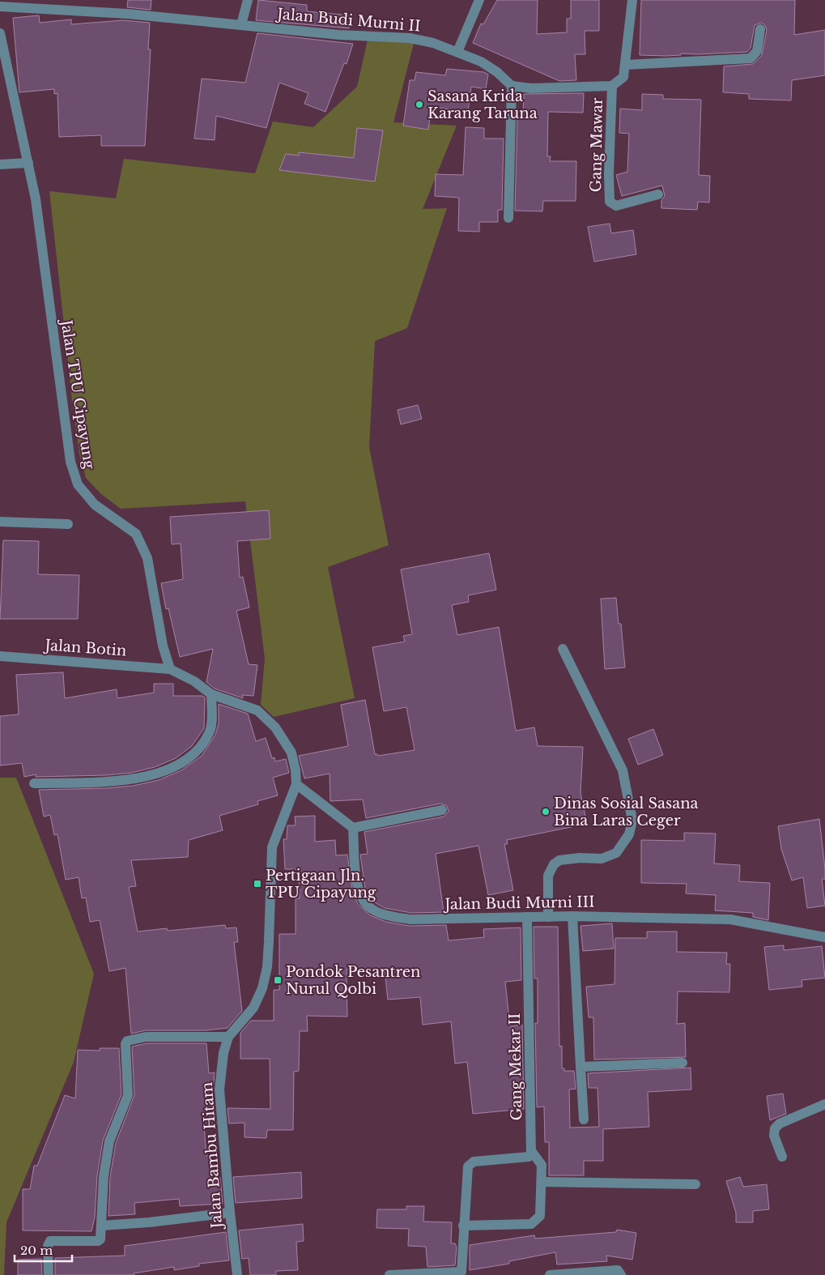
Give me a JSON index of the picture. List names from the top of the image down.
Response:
{
  "streets": {
    "street": [
      "Jalan Budi Murni II",
      "Gang Mawar",
      "Jalan TPU Cipayung",
      "Jalan Botin",
      "Jalan Budi Murni III",
      "Gang Mekar II",
      "Jalan Bambu Hitam"
    ]
  },
  "crossings": [
    ["Jalan TPU Cipayung", "Jalan Botin"],
    ["Jalan Budi Murni III", "Gang Mekar II"]
  ],
  "places": {
    "other": ["Sasana Krida Karang Taruna", "Dinas Sosial Sasana Bina Laras Ceger"],
    "transit": ["Pertigaan Jln. TPU Cipayung", "Pondok Pesantren Nurul Qolbi"]
  },
  "scale_bar": "20 m"
}
